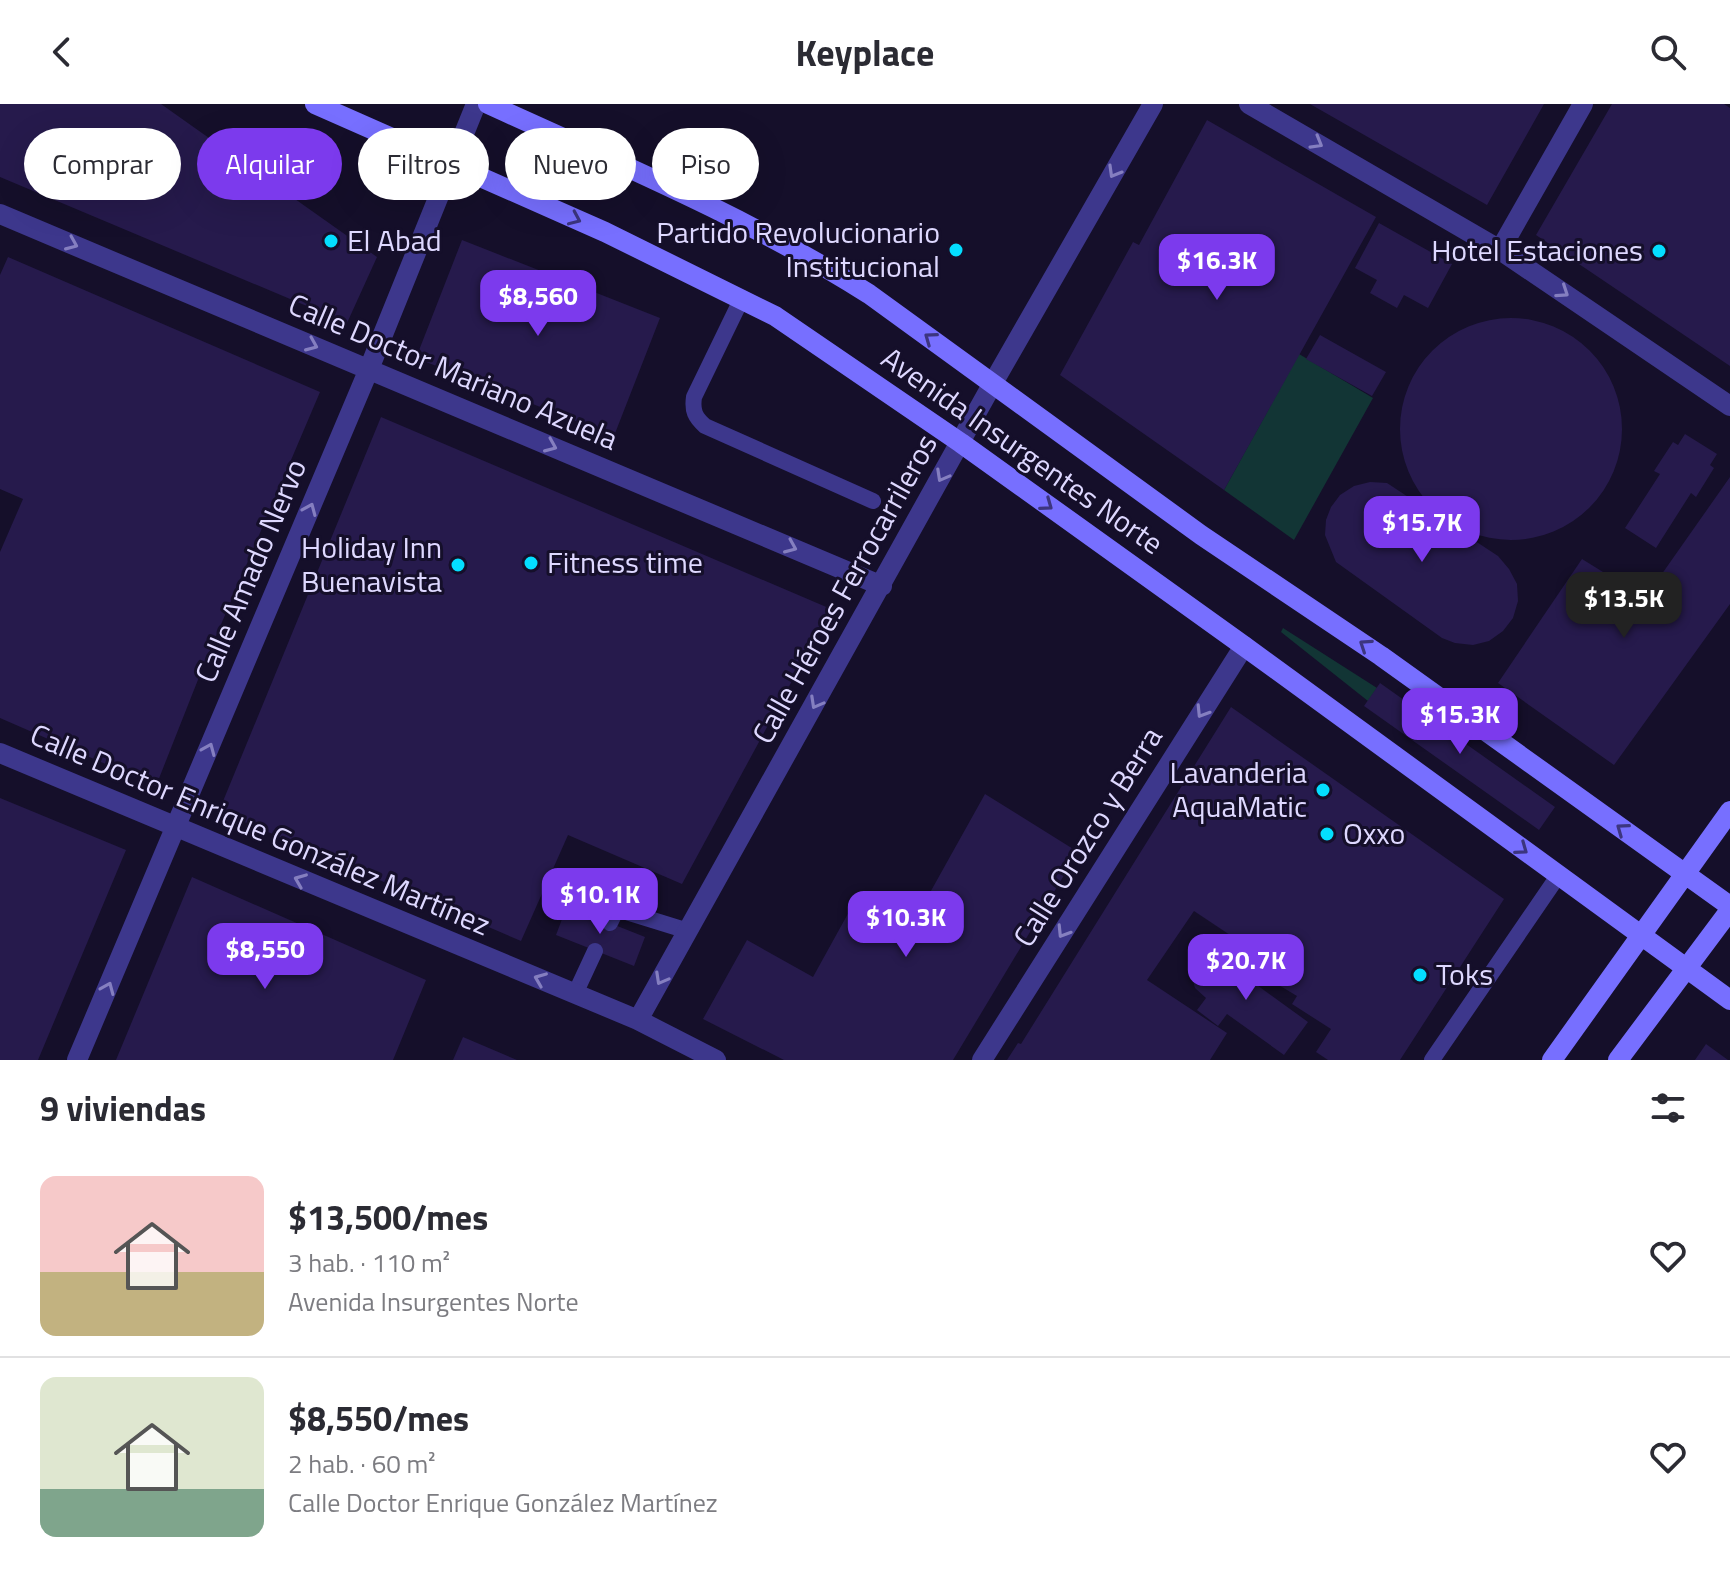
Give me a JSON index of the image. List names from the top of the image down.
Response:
{
  "streets": {
    "main road": ["Avenida Insurgentes Norte"],
    "street": [
      "Calle Doctor Mariano Azuela",
      "Calle Amado Nervo",
      "Calle Héroes Ferrocarrileros",
      "Calle Doctor Enrique González Martínez",
      "Calle Orozco y Berra"
    ]
  },
  "crossings": [
    ["Calle Doctor Mariano Azuela", "Calle Amado Nervo"],
    ["Calle Doctor Mariano Azuela", "Calle Héroes Ferrocarrileros"],
    ["Avenida Insurgentes Norte", "Calle Héroes Ferrocarrileros"],
    ["Avenida Insurgentes Norte", "Calle Orozco y Berra"],
    ["Calle Amado Nervo", "Calle Doctor Enrique González Martínez"],
    ["Calle Héroes Ferrocarrileros", "Calle Doctor Enrique González Martínez"]
  ],
  "one_way": [
    "Calle Doctor Mariano Azuela",
    "Calle Amado Nervo",
    "Calle Héroes Ferrocarrileros",
    "Calle Doctor Enrique González Martínez",
    "Calle Orozco y Berra"
  ],
  "places": [
    "El Abad",
    "Partido Revolucionario Institucional",
    "Hotel Estaciones",
    "Fitness time",
    "Holiday Inn Buenavista",
    "Lavanderia AquaMatic",
    "Oxxo",
    "Toks"
  ],
  "page": {
    "header": "Keyplace",
    "chip": [
      "Comprar",
      "Alquilar",
      "Filtros",
      "Nuevo",
      "Piso"
    ],
    "price": [
      "$16.3K",
      "$8,560",
      "$15.7K",
      "$13.5K",
      "$15.3K",
      "$10.1K",
      "$10.3K",
      "$8,550",
      "$20.7K"
    ],
    "heading": "9 viviendas",
    "list": [
      {
        "name": "$13,500/mes",
        "note": "3 hab. · 110 m² · Avenida Insurgentes Norte"
      },
      {
        "name": "$8,550/mes",
        "note": "2 hab. · 60 m² · Calle Doctor Enrique González Martínez"
      }
    ]
  }
}
